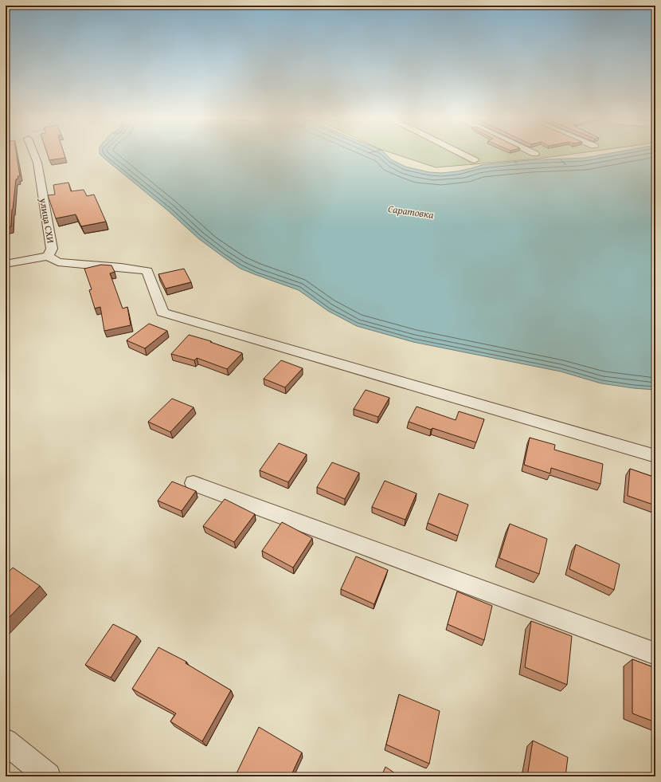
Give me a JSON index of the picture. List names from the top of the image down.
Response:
{
  "streets": {
    "street": ["улица СХИ"]
  },
  "water": ["Саратовка"]
}
